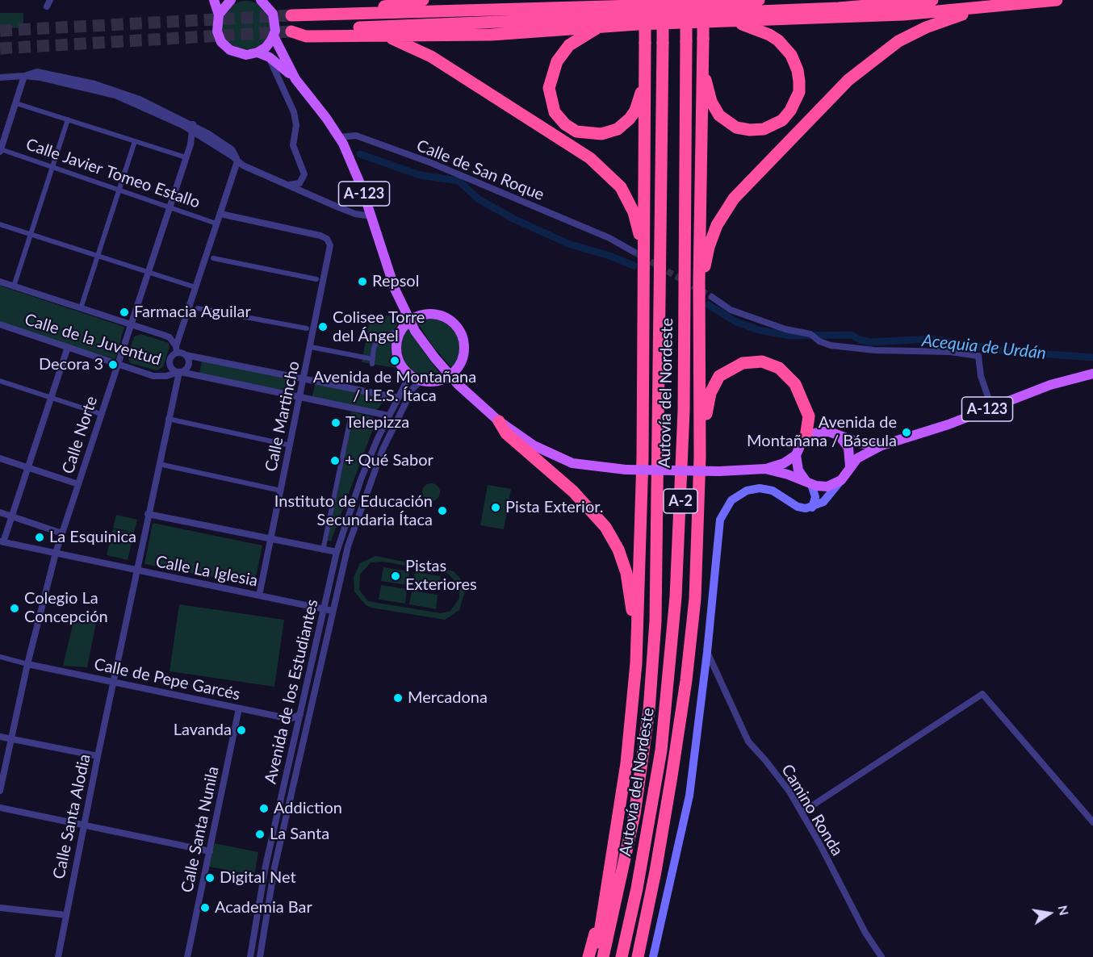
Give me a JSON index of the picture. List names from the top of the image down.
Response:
{
  "streets": {
    "highway": ["Autovía del Nordeste", "A-2"],
    "main road": ["A-123"],
    "street": [
      "Calle de San Roque",
      "Calle Javier Tomeo Estallo",
      "Calle de la Juventud",
      "Calle Martincho",
      "Calle Norte",
      "Calle La Iglesia",
      "Calle de Pepe Garcés",
      "Avenida de los Estudiantes",
      "Camino Ronda",
      "Calle Santa Alodia",
      "Calle Santa Nunila"
    ]
  },
  "crossings": [
    ["Calle de San Roque", "A-123"],
    ["Calle Javier Tomeo Estallo", "Calle Martincho"],
    ["Calle Javier Tomeo Estallo", "Calle Norte"],
    ["Calle de la Juventud", "Calle Martincho"],
    ["Calle de la Juventud", "Calle Norte"],
    ["Calle de la Juventud", "Avenida de los Estudiantes"],
    ["Calle de la Juventud", "Calle Santa Alodia"],
    ["Calle Martincho", "Calle La Iglesia"],
    ["Calle Norte", "Calle La Iglesia"],
    ["Calle Norte", "Calle de Pepe Garcés"],
    ["Calle La Iglesia", "Avenida de los Estudiantes"],
    ["Calle La Iglesia", "Calle Santa Alodia"],
    ["Calle de Pepe Garcés", "Avenida de los Estudiantes"],
    ["Calle de Pepe Garcés", "Calle Santa Alodia"],
    ["Calle de Pepe Garcés", "Calle Santa Nunila"]
  ],
  "water": ["Acequia de Urdán"],
  "places": [
    "Repsol",
    "Farmacia Aguilar",
    "Colisee Torre del Ángel",
    "Avenida de Montañana / I.E.S. Ítaca",
    "Decora 3",
    "Telepizza",
    "Avenida de Montañana / Báscula",
    "+ Qué Sabor",
    "Pista Exterior.",
    "Instituto de Educación Secundaria Ítaca",
    "La Esquinica",
    "Pistas Exteriores",
    "Colegio La Concepción",
    "Mercadona",
    "Lavanda",
    "Addiction",
    "La Santa",
    "Digital Net",
    "Academia Bar"
  ],
  "north": "right"
}
